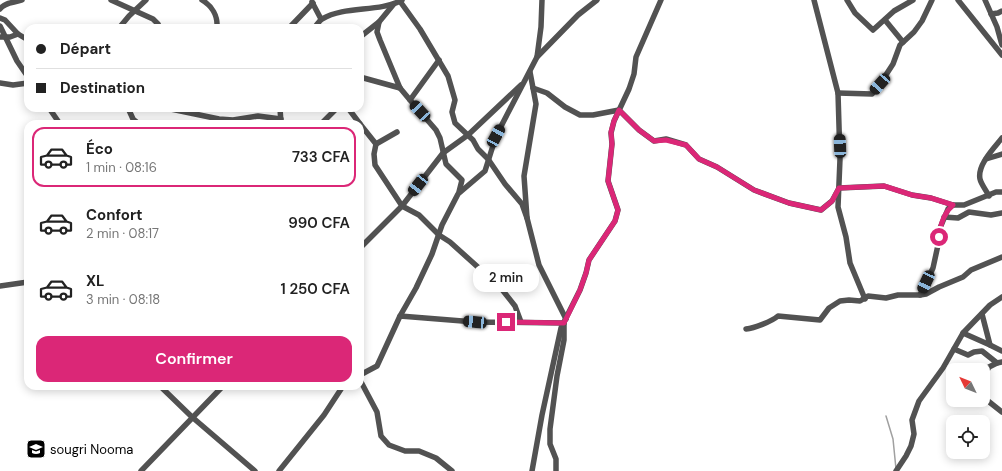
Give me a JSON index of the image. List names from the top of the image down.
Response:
{
  "places": {
    "school or university": ["sougri Nooma"]
  },
  "north": "top left",
  "page": {
    "banner": ["Départ", "Destination"],
    "list": [
      {
        "name": "Éco",
        "note": "1 min · 08:16",
        "value": "733 CFA"
      },
      {
        "name": "Confort",
        "note": "2 min · 08:17",
        "value": "990 CFA"
      },
      {
        "name": "XL",
        "note": "3 min · 08:18",
        "value": "1 250 CFA"
      }
    ],
    "bubble": "2 min",
    "buttons": "Confirmer"
  }
}
